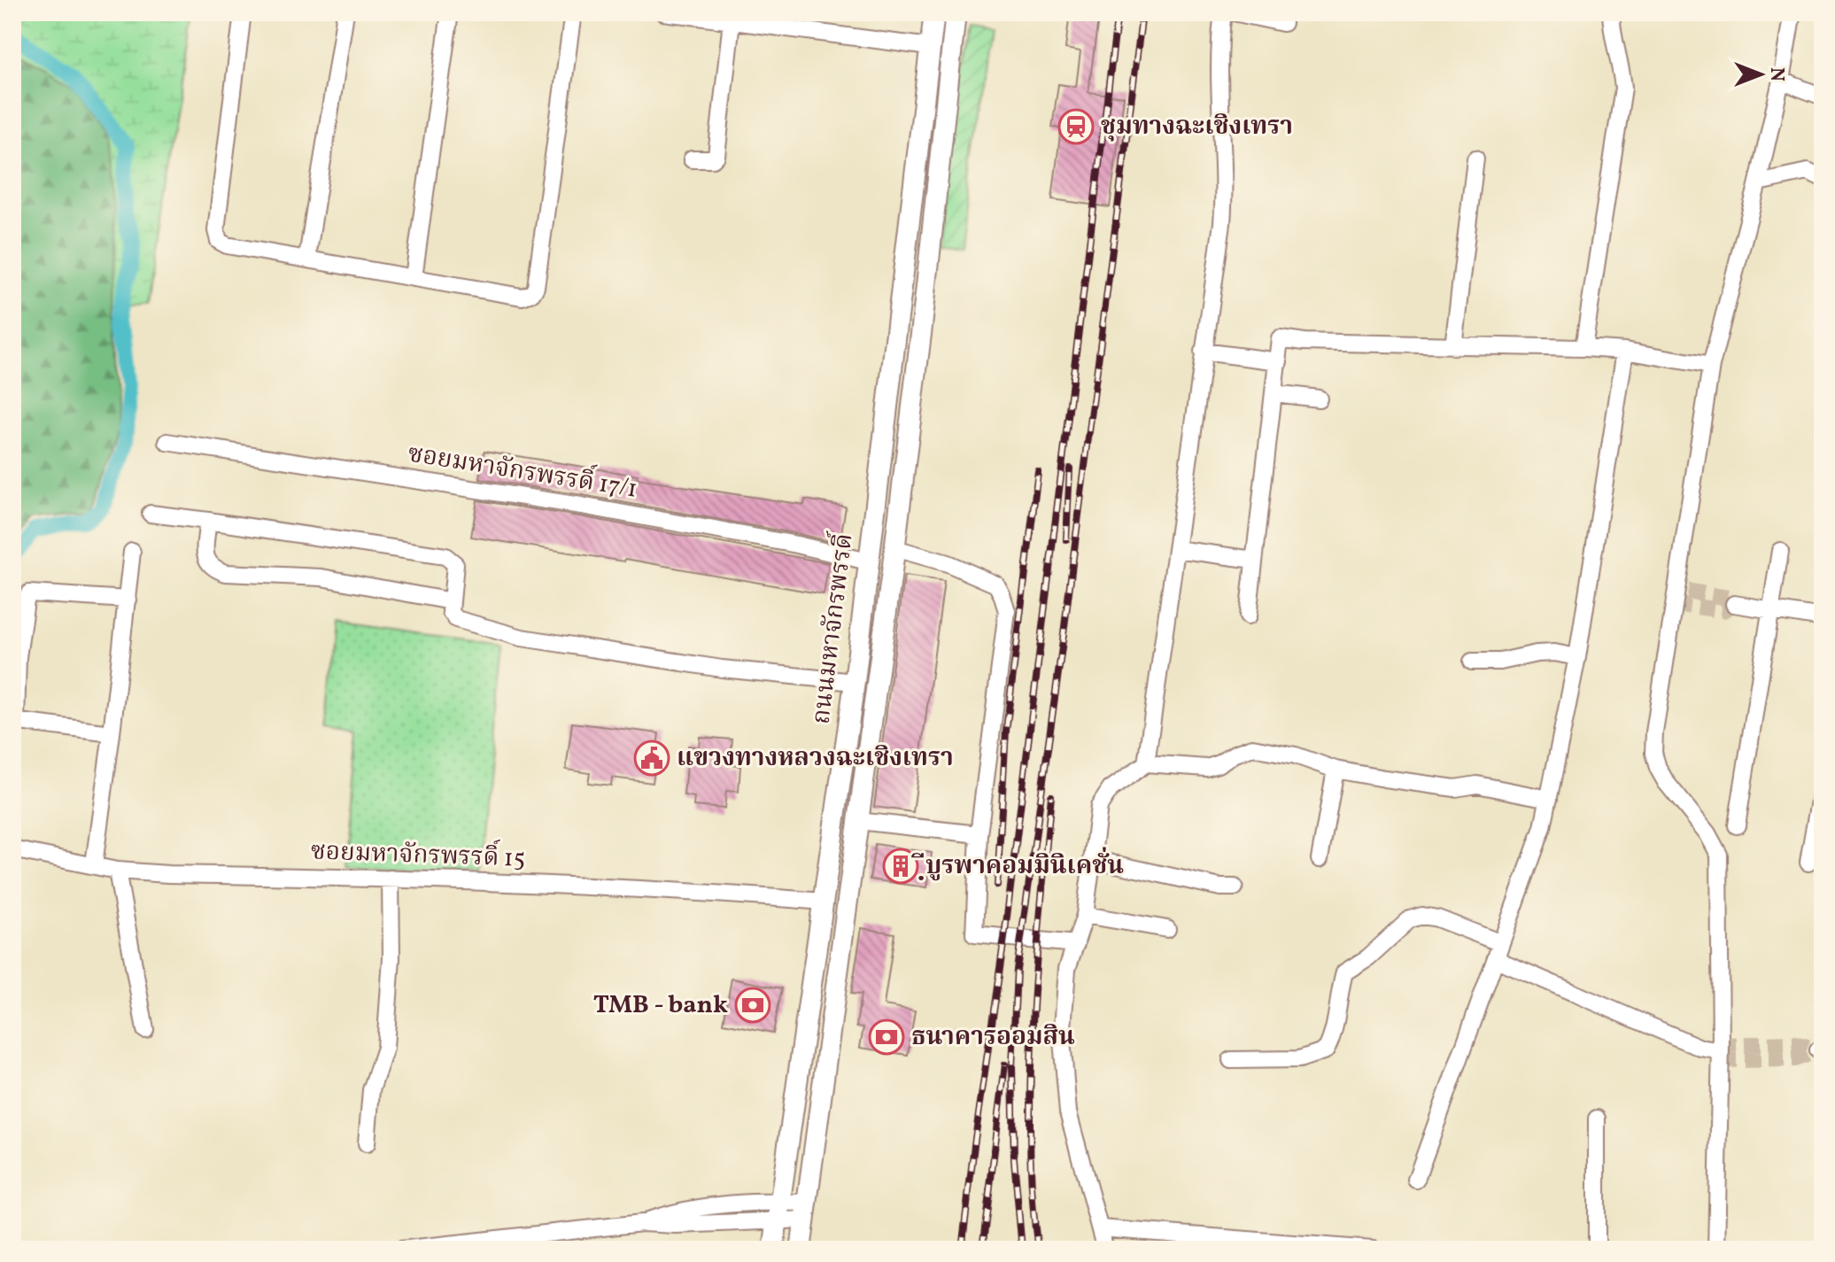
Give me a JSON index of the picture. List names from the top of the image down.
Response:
{
  "streets": {
    "main road": ["ถนนมหาจักรพรรดิ์"],
    "street": ["ซอยมหาจักรพรรดิ์ 17/1", "ซอยมหาจักรพรรดิ์ 15"]
  },
  "crossings": [
    ["ซอยมหาจักรพรรดิ์ 17/1", "ถนนมหาจักรพรรดิ์"],
    ["ถนนมหาจักรพรรดิ์", "ซอยมหาจักรพรรดิ์ 15"]
  ],
  "places": {
    "station": ["ชุมทางฉะเชิงเทรา"],
    "public building": ["แขวงทางหลวงฉะเชิงเทรา"],
    "building": ["ฺีบูรพาคอมมินิเคชั่น"],
    "bank": ["TMB - bank", "ธนาคารออมสิน"]
  },
  "north": "right"
}
